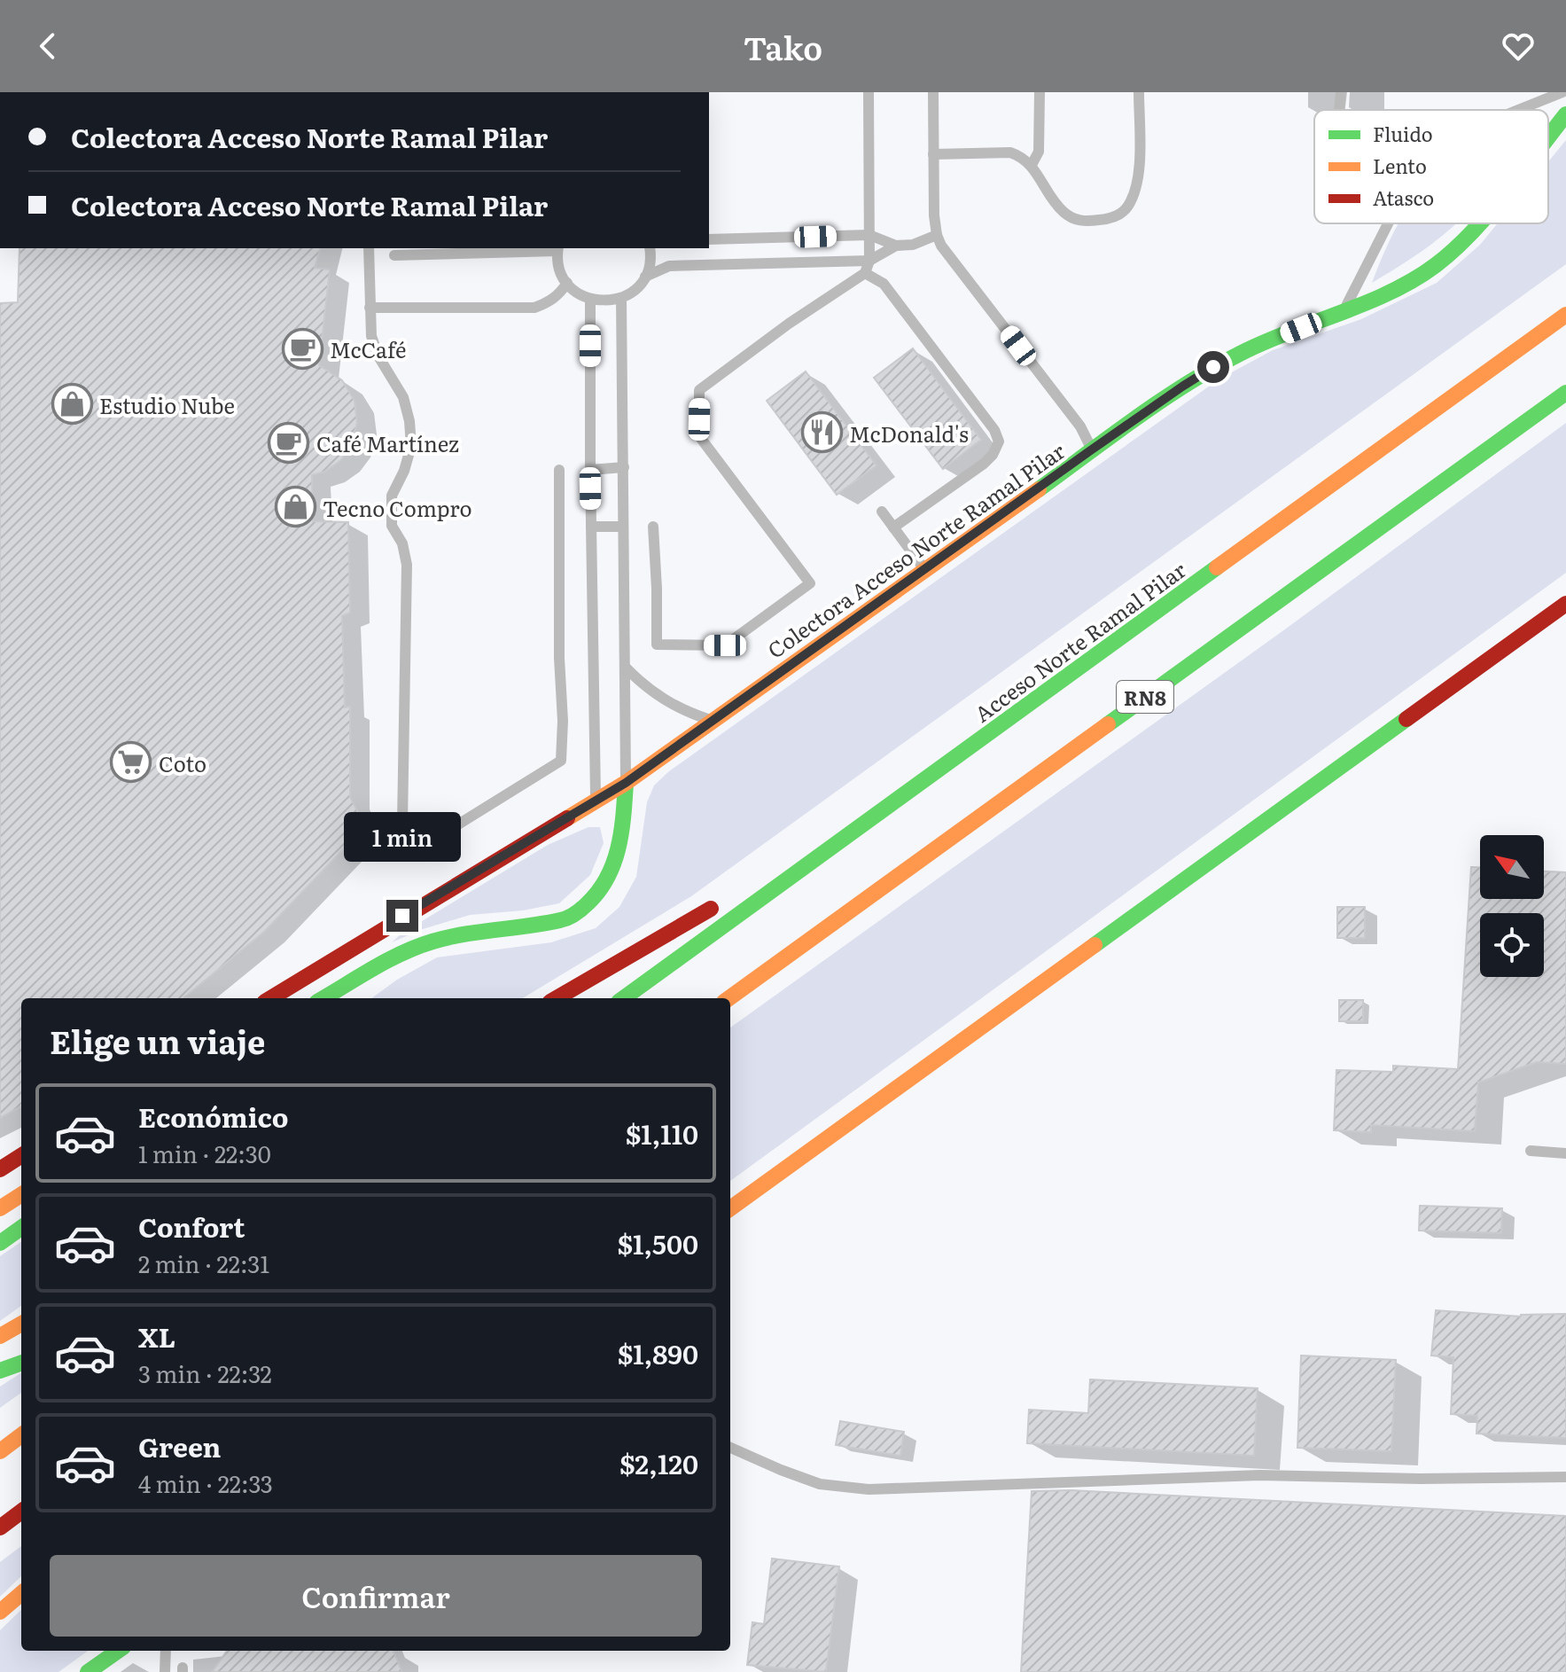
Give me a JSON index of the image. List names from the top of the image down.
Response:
{
  "streets": {
    "main road": ["Colectora Acceso Norte Ramal Pilar", "Acceso Norte Ramal Pilar", "RN8"]
  },
  "places": {
    "cafe": ["McCafé", "Café Martínez"],
    "shop": ["Estudio Nube", "Tecno Compro"],
    "restaurant": ["McDonald's"],
    "supermarket": ["Coto"]
  },
  "legend": ["Fluido", "Lento", "Atasco"],
  "north": "top left",
  "page": {
    "header": "Tako",
    "banner": ["Colectora Acceso Norte Ramal Pilar", "Colectora Acceso Norte Ramal Pilar"],
    "bubble": "1 min",
    "heading": "Elige un viaje",
    "list": [
      {
        "name": "Económico",
        "note": "1 min · 22:30",
        "value": "$1,110"
      },
      {
        "name": "Confort",
        "note": "2 min · 22:31",
        "value": "$1,500"
      },
      {
        "name": "XL",
        "note": "3 min · 22:32",
        "value": "$1,890"
      },
      {
        "name": "Green",
        "note": "4 min · 22:33",
        "value": "$2,120"
      }
    ],
    "buttons": "Confirmar"
  }
}
